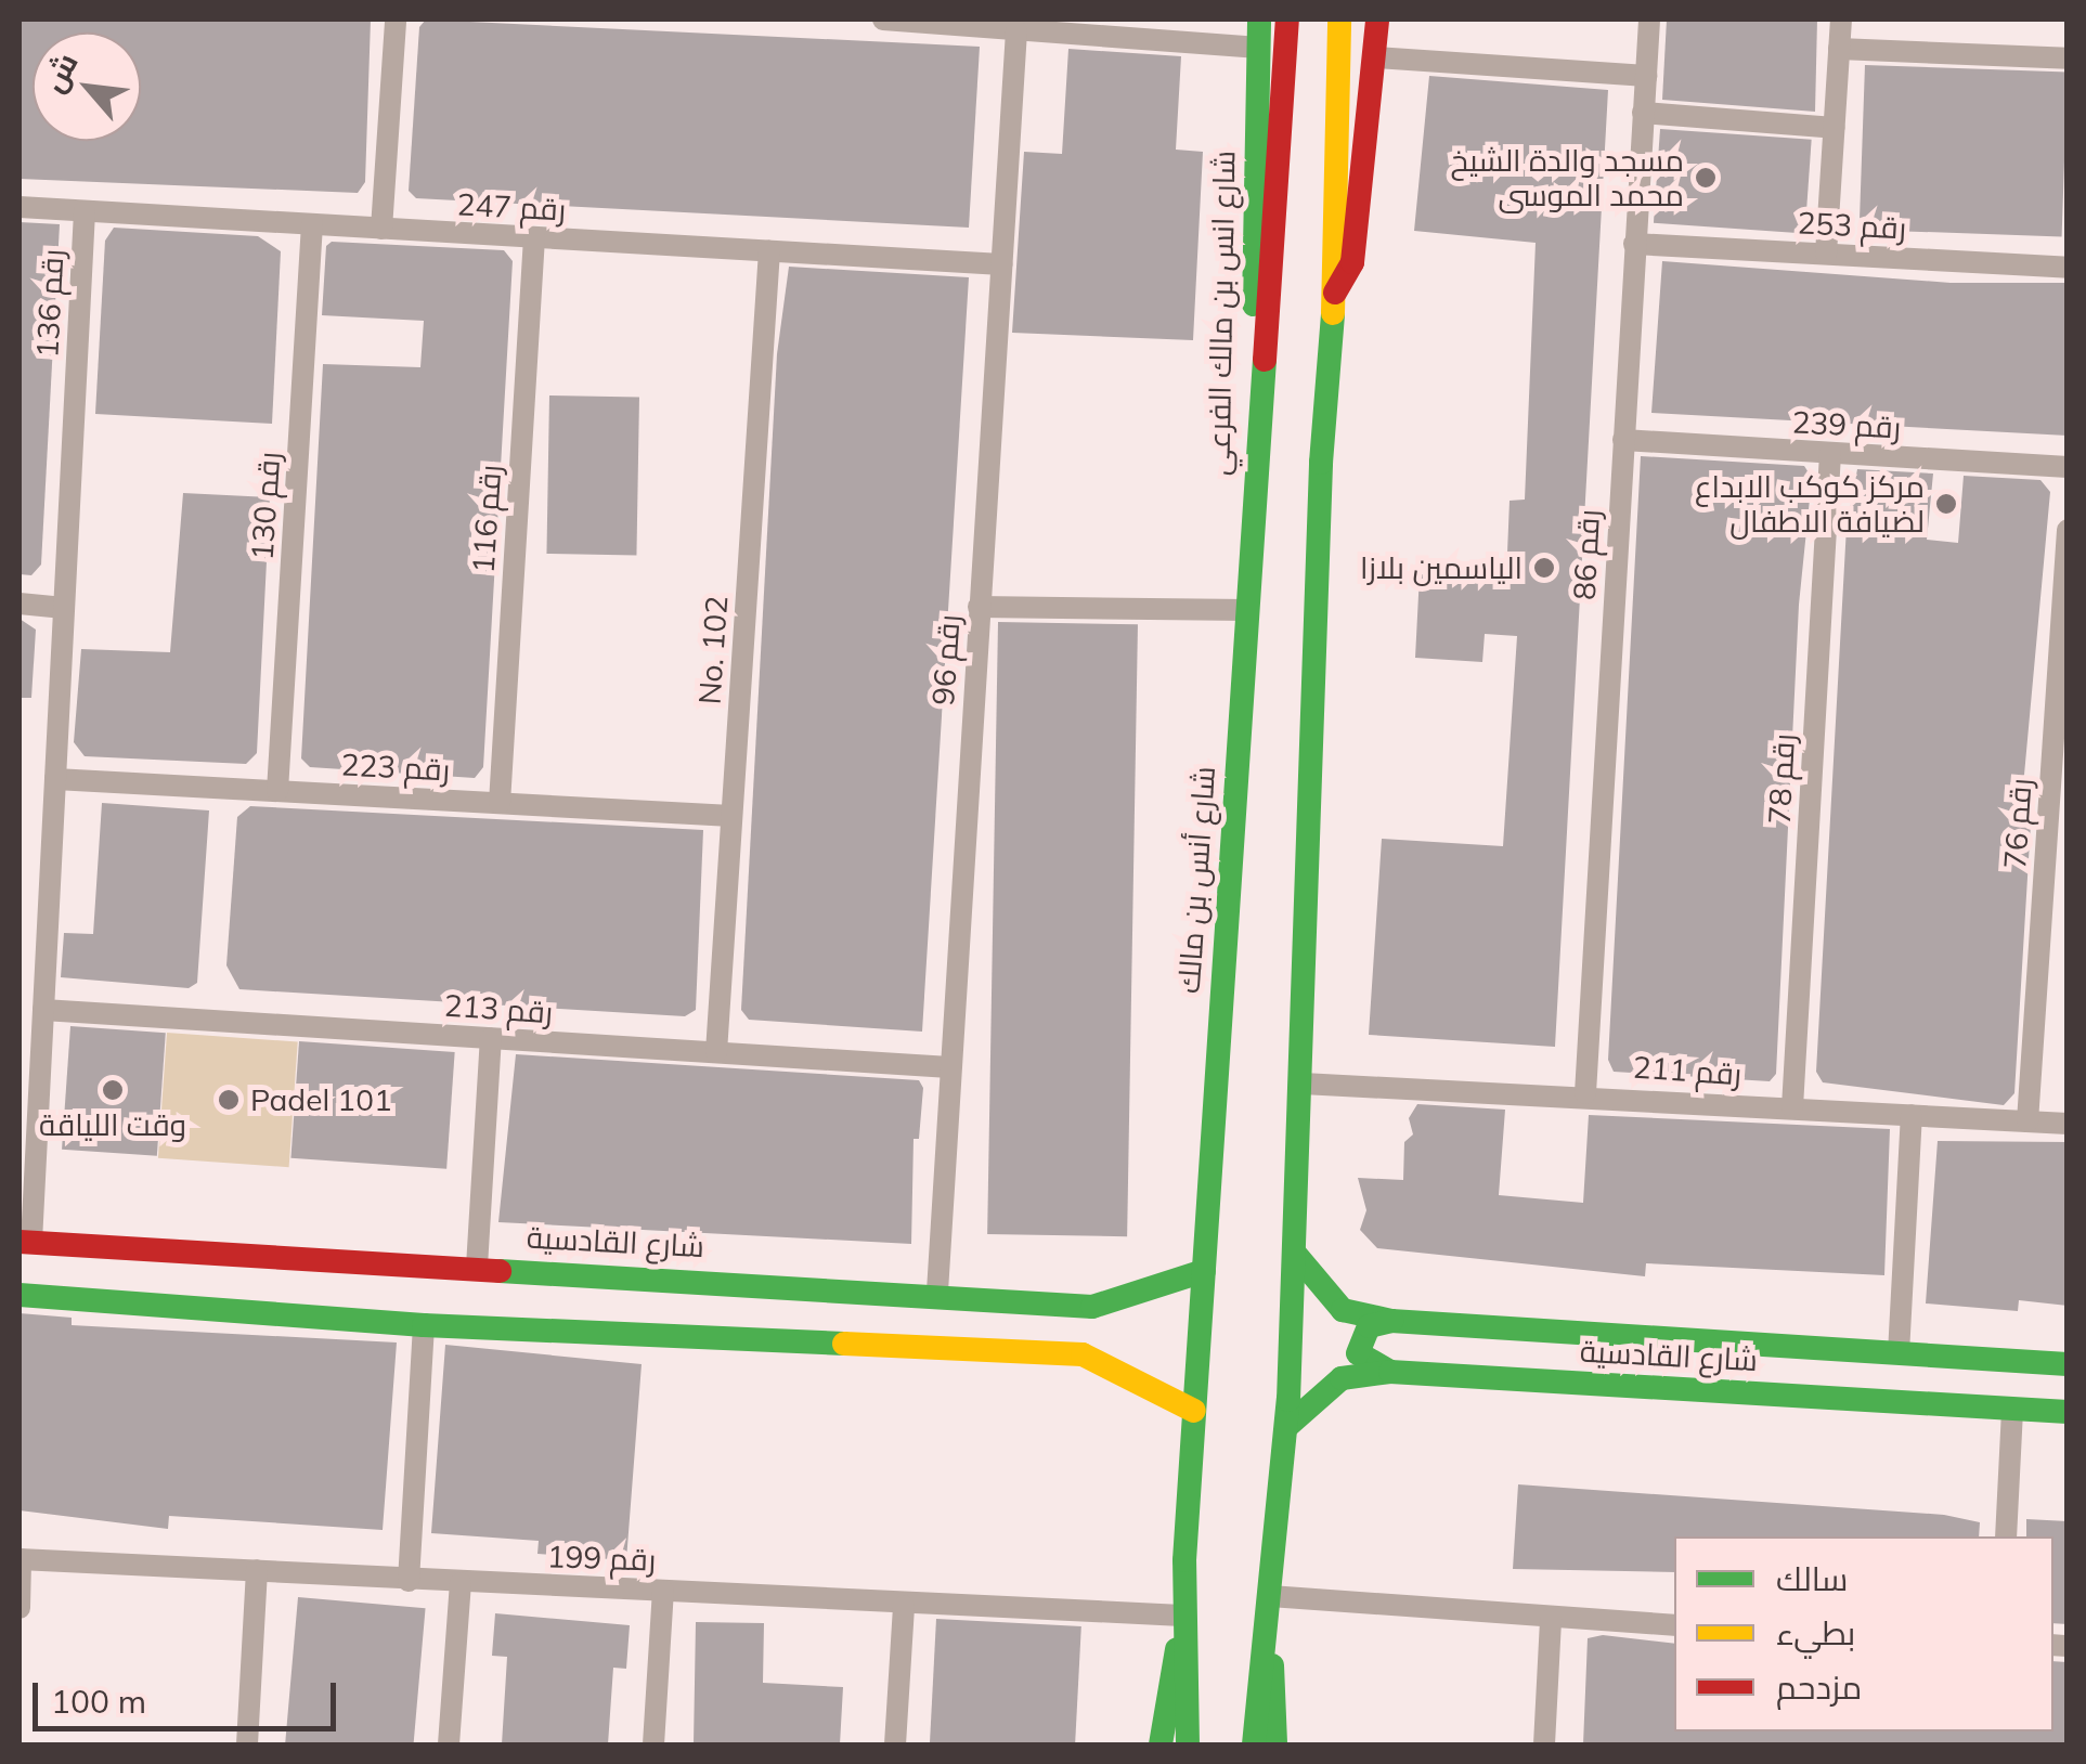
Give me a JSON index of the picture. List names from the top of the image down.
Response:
{
  "streets": {
    "street": [
      "رقم 247",
      "رقم 253",
      "رقم 136",
      "شارع انس بن مالك الفرعي",
      "رقم 239",
      "رقم 130",
      "رقم 116",
      "رقم 86",
      "No. 102",
      "رقم 96",
      "رقم 223",
      "رقم 78",
      "رقم 76",
      "شارع أنس بن مالك",
      "رقم 213",
      "رقم 211",
      "شارع القادسية",
      "رقم 199"
    ]
  },
  "crossings": [
    ["رقم 247", "رقم 136"],
    ["رقم 247", "رقم 130"],
    ["رقم 247", "رقم 116"],
    ["رقم 247", "No. 102"],
    ["رقم 247", "رقم 96"],
    ["رقم 253", "رقم 86"],
    ["رقم 136", "رقم 223"],
    ["رقم 136", "رقم 213"],
    ["رقم 136", "شارع القادسية"],
    ["شارع انس بن مالك الفرعي", "شارع أنس بن مالك"],
    ["رقم 239", "رقم 86"],
    ["رقم 239", "رقم 78"],
    ["رقم 130", "رقم 223"],
    ["رقم 116", "رقم 223"],
    ["رقم 86", "رقم 211"],
    ["No. 102", "رقم 223"],
    ["No. 102", "رقم 213"],
    ["رقم 96", "رقم 213"],
    ["رقم 96", "شارع القادسية"],
    ["رقم 78", "رقم 211"],
    ["رقم 76", "رقم 211"],
    ["شارع أنس بن مالك", "شارع القادسية"],
    ["شارع أنس بن مالك", "رقم 199"]
  ],
  "places": [
    "مسجد والدة الشيخ محمد الموسى",
    "مركز كوكب الابداع لضيافة الاطفال",
    "الياسمين بلازا",
    "وقت اللياقة",
    "Padel 101"
  ],
  "legend": ["سالك", "بطيء", "مزدحم"],
  "scale_bar": "100 m",
  "north": "top left"
}
